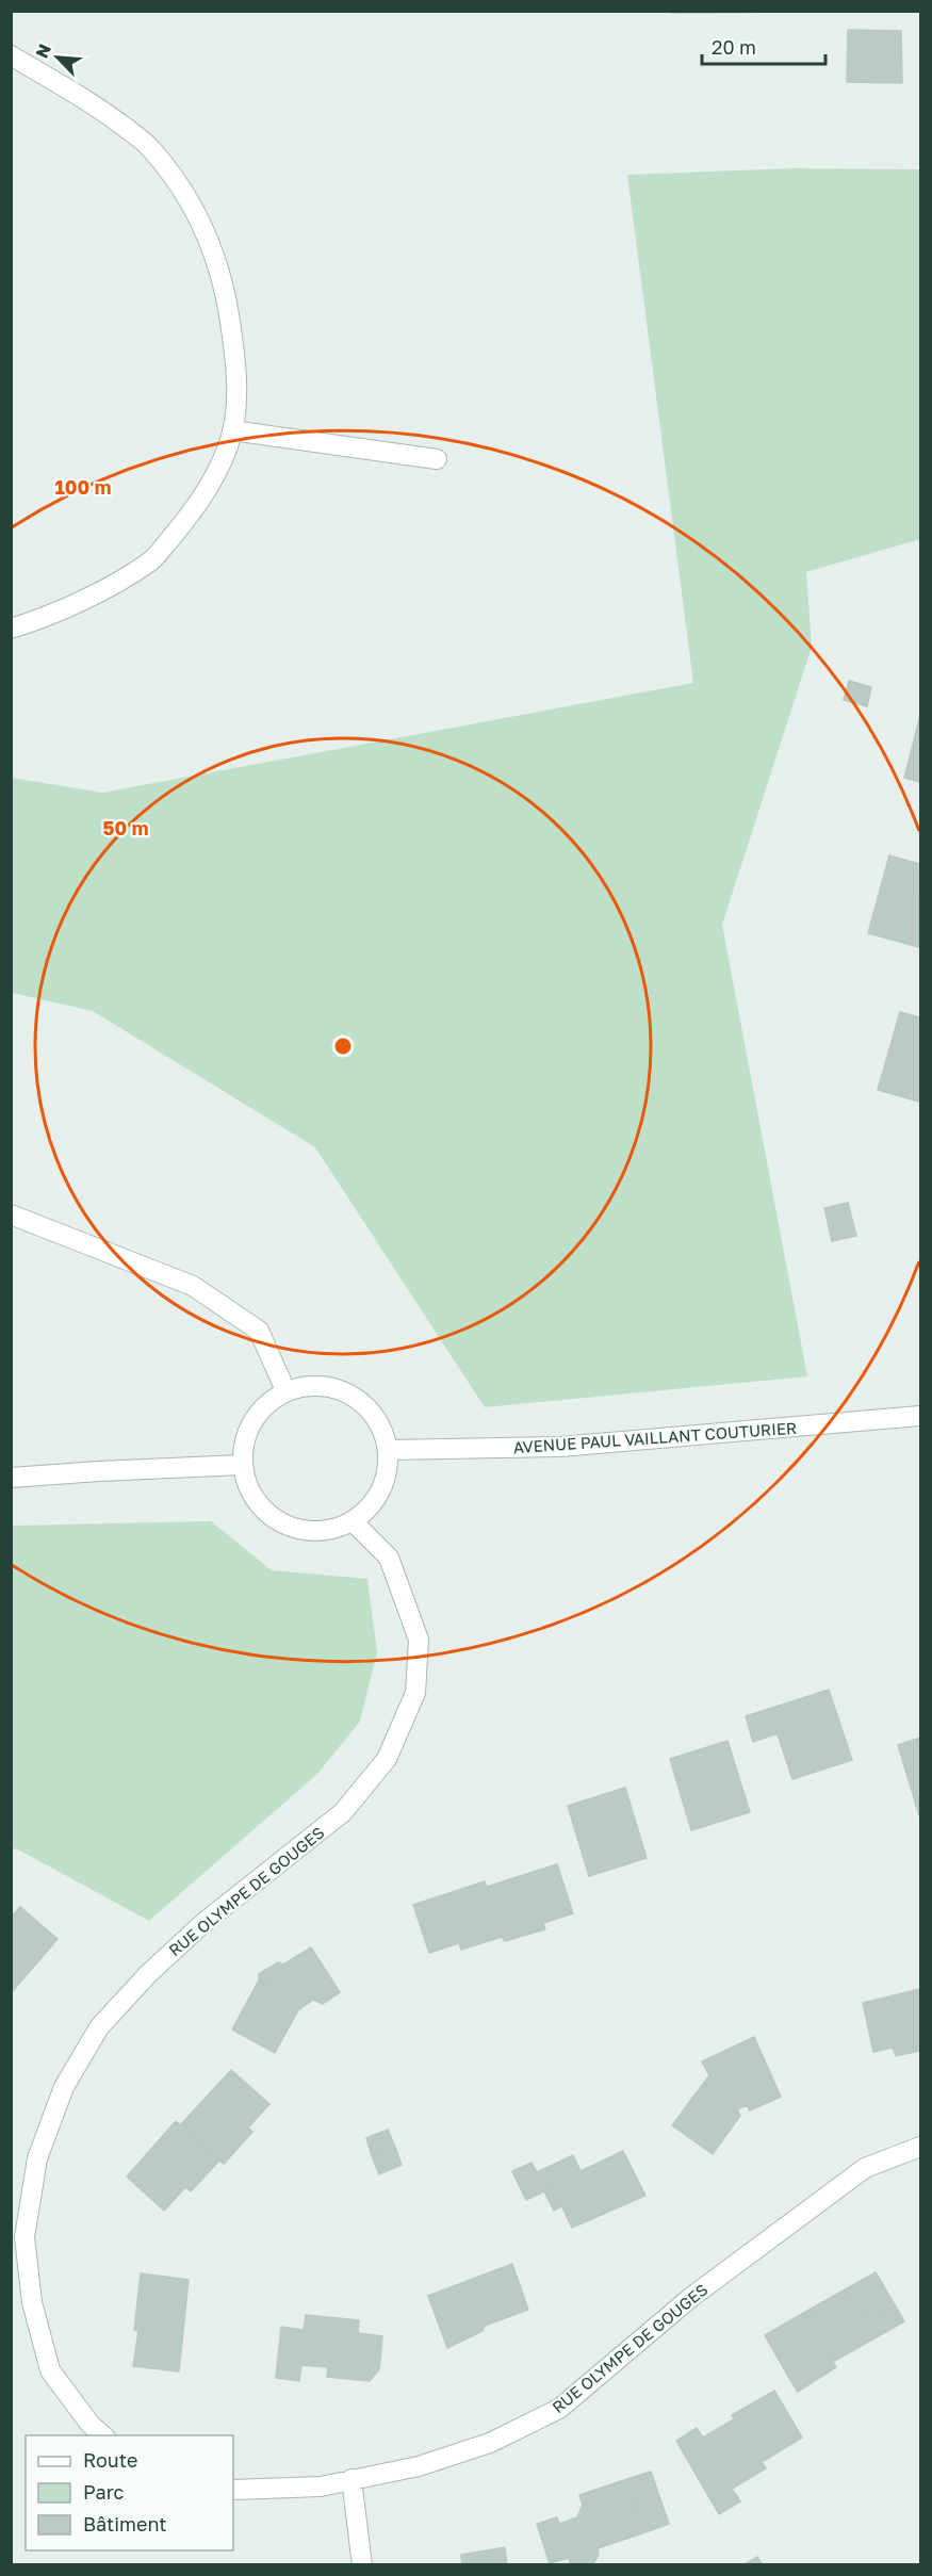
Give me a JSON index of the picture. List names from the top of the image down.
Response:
{
  "streets": {
    "street": ["AVENUE PAUL VAILLANT COUTURIER", "RUE OLYMPE DE GOUGES"]
  },
  "crossings": [
    ["AVENUE PAUL VAILLANT COUTURIER", "RUE OLYMPE DE GOUGES"]
  ],
  "legend": ["Route", "Parc", "Bâtiment"],
  "scale_bar": "20 m",
  "north": "top left",
  "rings": ["100 m", "50 m"]
}
